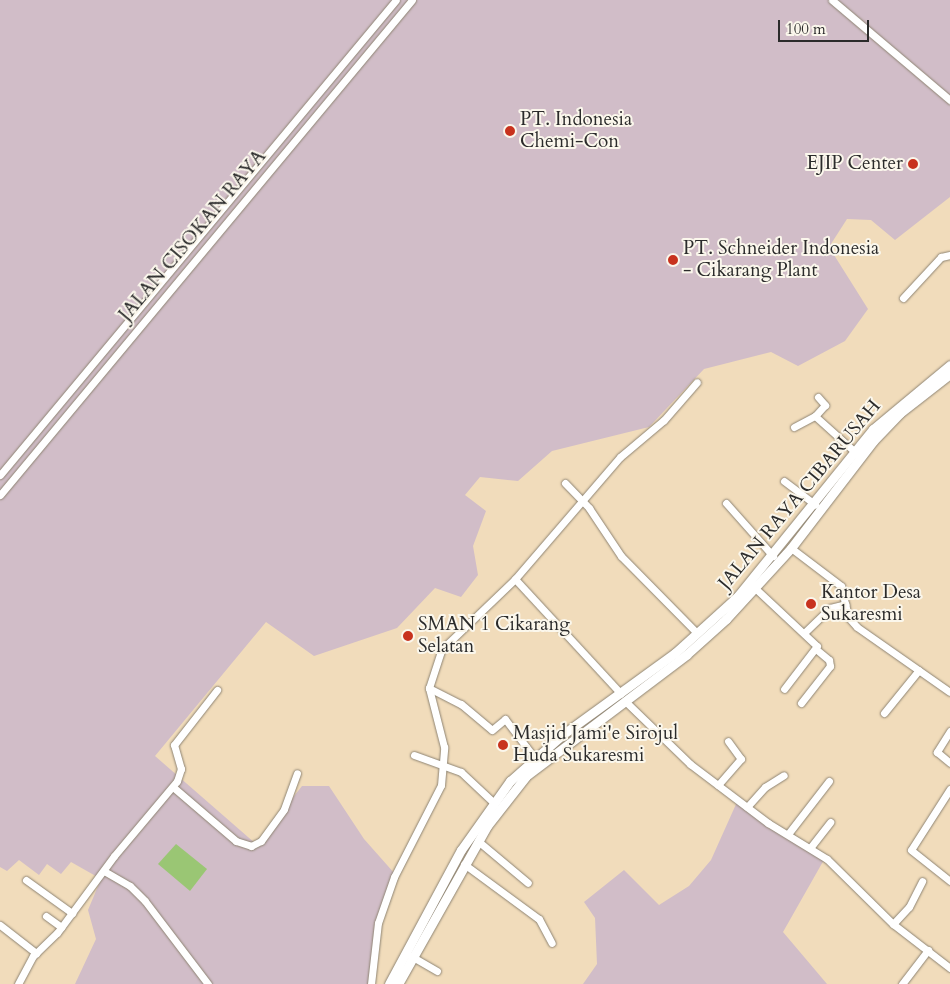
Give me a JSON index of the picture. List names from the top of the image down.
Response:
{
  "streets": {
    "street": ["JALAN CISOKAN RAYA", "JALAN RAYA CIBARUSAH"]
  },
  "places": [
    "PT. Indonesia Chemi-Con",
    "EJIP Center",
    "PT. Schneider Indonesia - Cikarang Plant",
    "Kantor Desa Sukaresmi",
    "SMAN 1 Cikarang Selatan",
    "Masjid Jami'e Sirojul Huda Sukaresmi"
  ],
  "scale_bar": "100 m"
}
